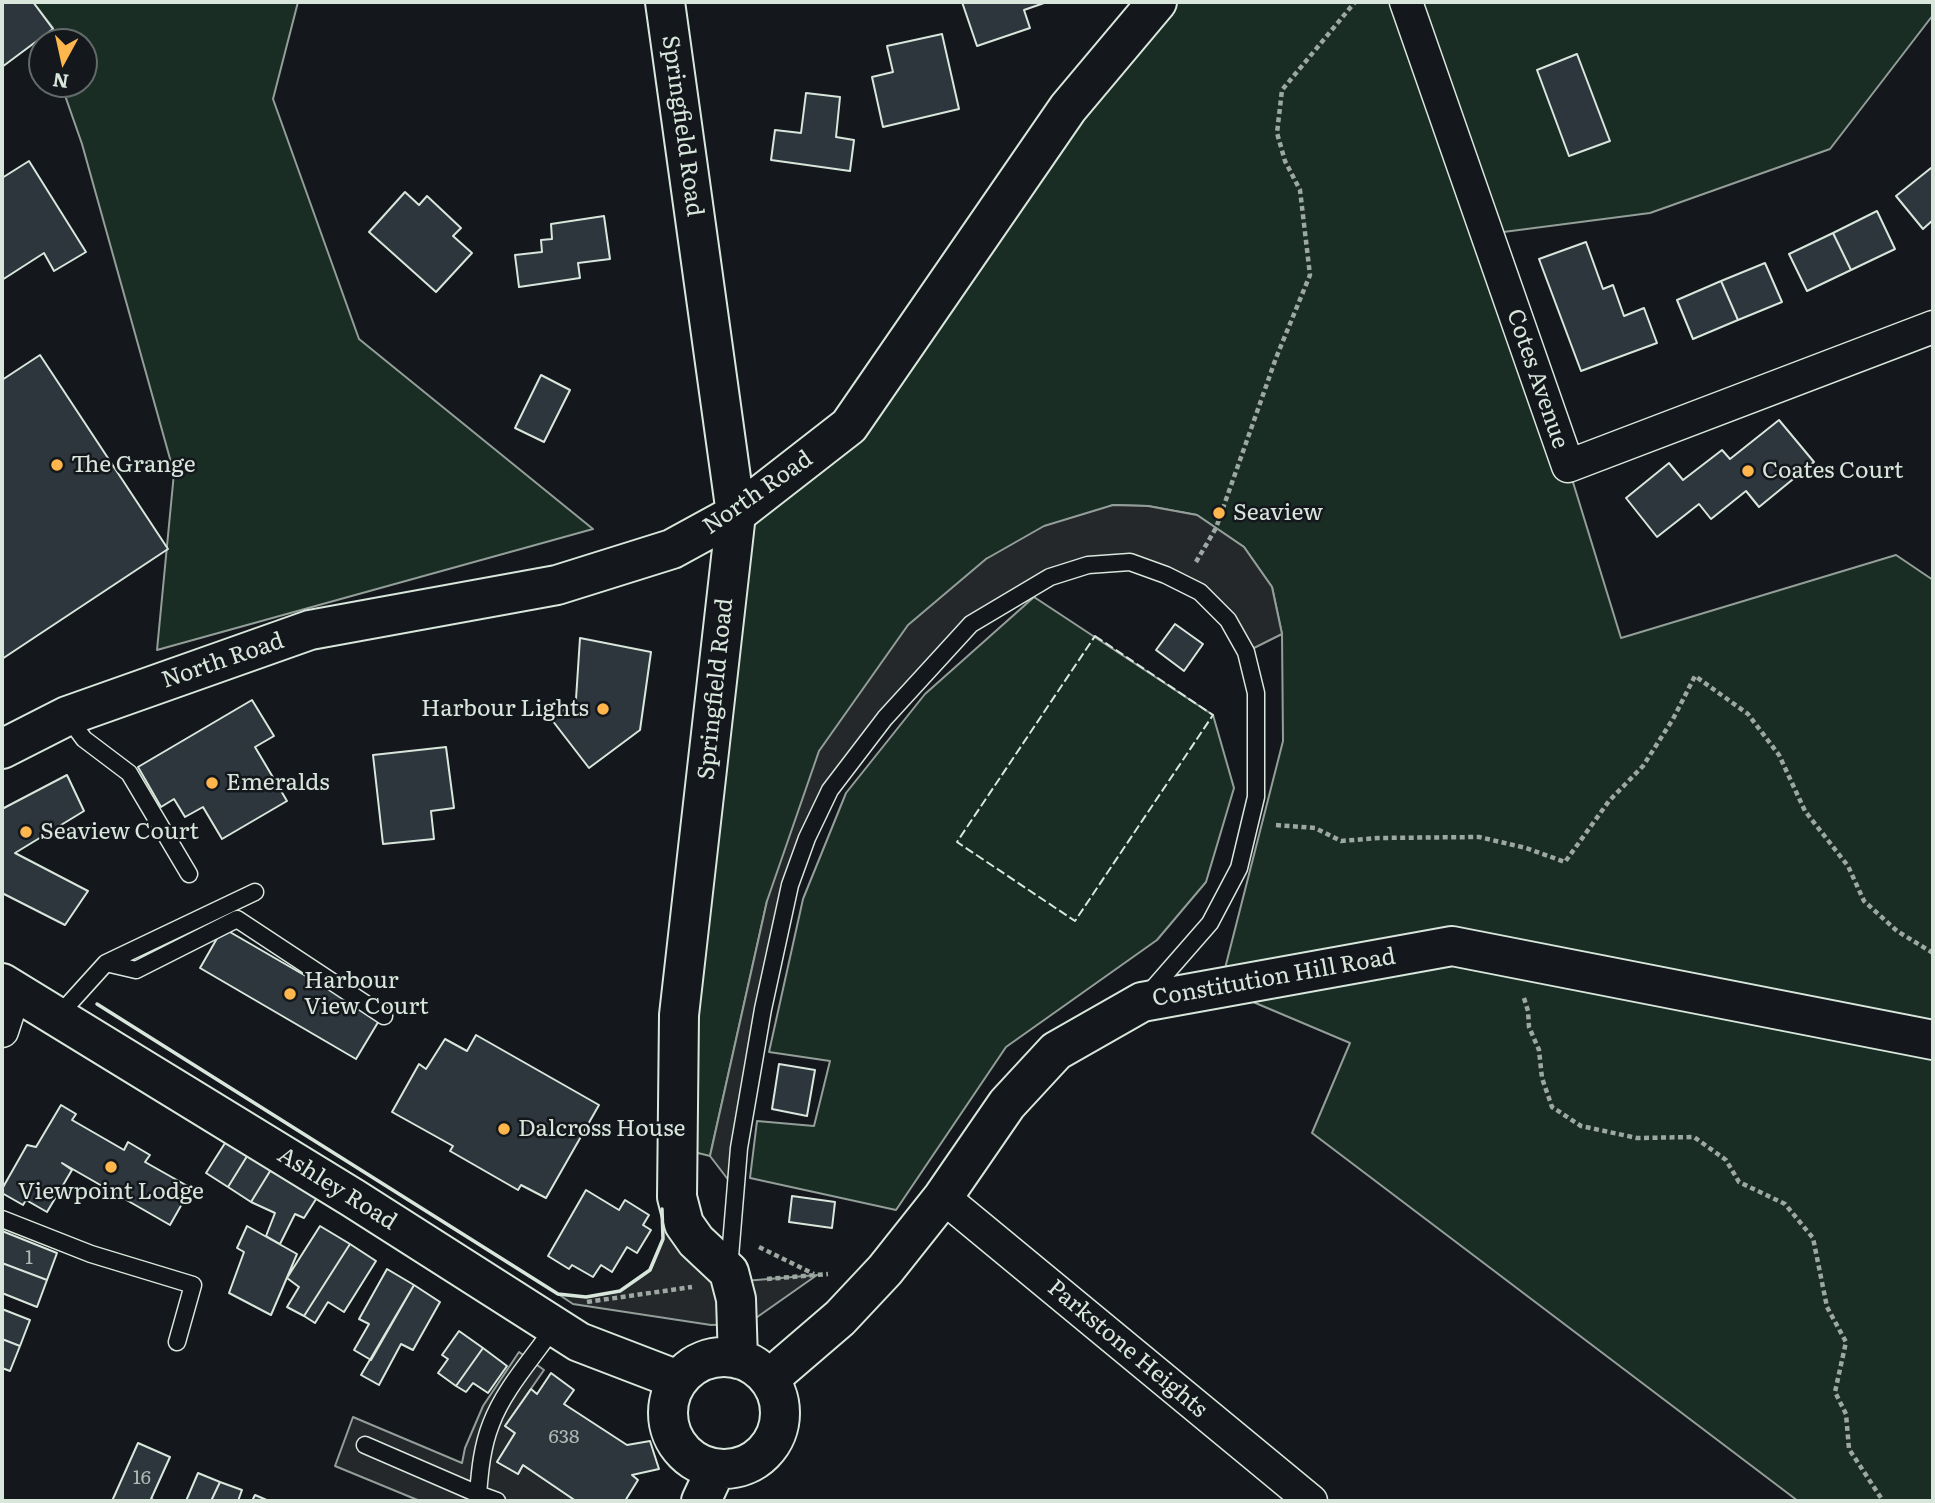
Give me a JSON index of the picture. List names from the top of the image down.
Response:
{
  "streets": {
    "street": [
      "Springfield Road",
      "Cotes Avenue",
      "North Road",
      "Constitution Hill Road",
      "Ashley Road",
      "Parkstone Heights"
    ]
  },
  "crossings": [
    ["Springfield Road", "North Road"],
    ["Constitution Hill Road", "Ashley Road"],
    ["Constitution Hill Road", "Parkstone Heights"]
  ],
  "places": [
    "The Grange",
    "Coates Court",
    "Seaview",
    "Harbour Lights",
    "Emeralds",
    "Seaview Court",
    "Harbour View Court",
    "Dalcross House",
    "Viewpoint Lodge"
  ],
  "house_numbers": ["1", "638", "16"],
  "north": "bottom"
}
